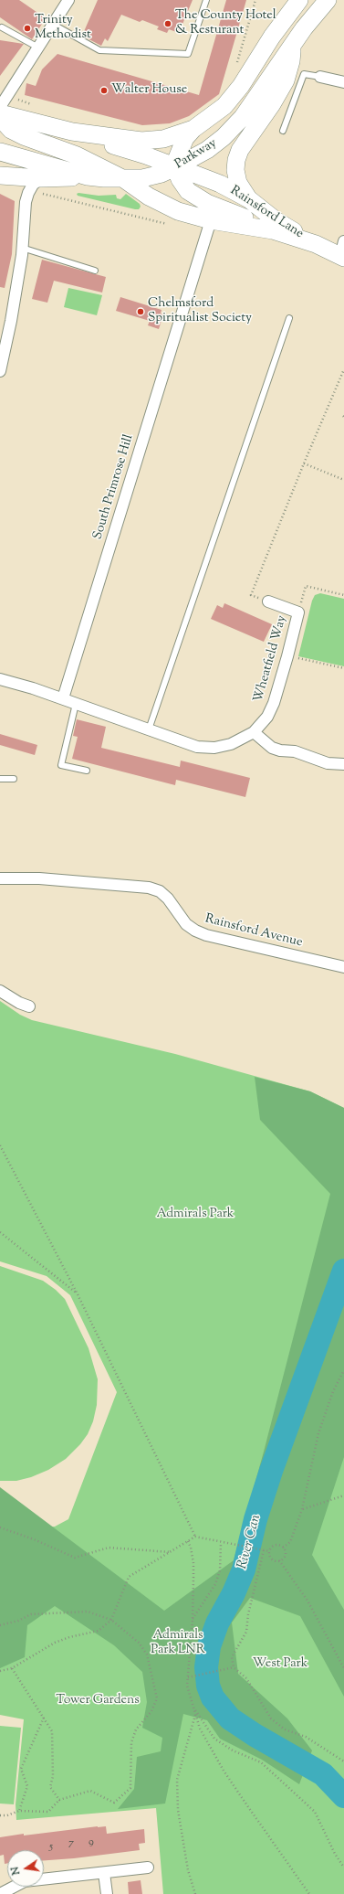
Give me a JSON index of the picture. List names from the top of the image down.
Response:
{
  "streets": {
    "main road": ["Parkway", "Rainsford Lane"],
    "street": ["South Primrose Hill", "Wheatfield Way", "Rainsford Avenue"]
  },
  "crossings": [
    ["Parkway", "Rainsford Lane"],
    ["Rainsford Lane", "South Primrose Hill"],
    ["South Primrose Hill", "Wheatfield Way"]
  ],
  "water": ["River Can"],
  "parks": [
    "Admirals Park",
    "Admirals Park LNR",
    "West Park",
    "Tower Gardens"
  ],
  "places": [
    "The County Hotel & Resturant",
    "Trinity Methodist",
    "Walter House",
    "Chelmsford Spiritualist Society"
  ],
  "house_numbers": ["9", "7", "5"],
  "north": "left"
}
